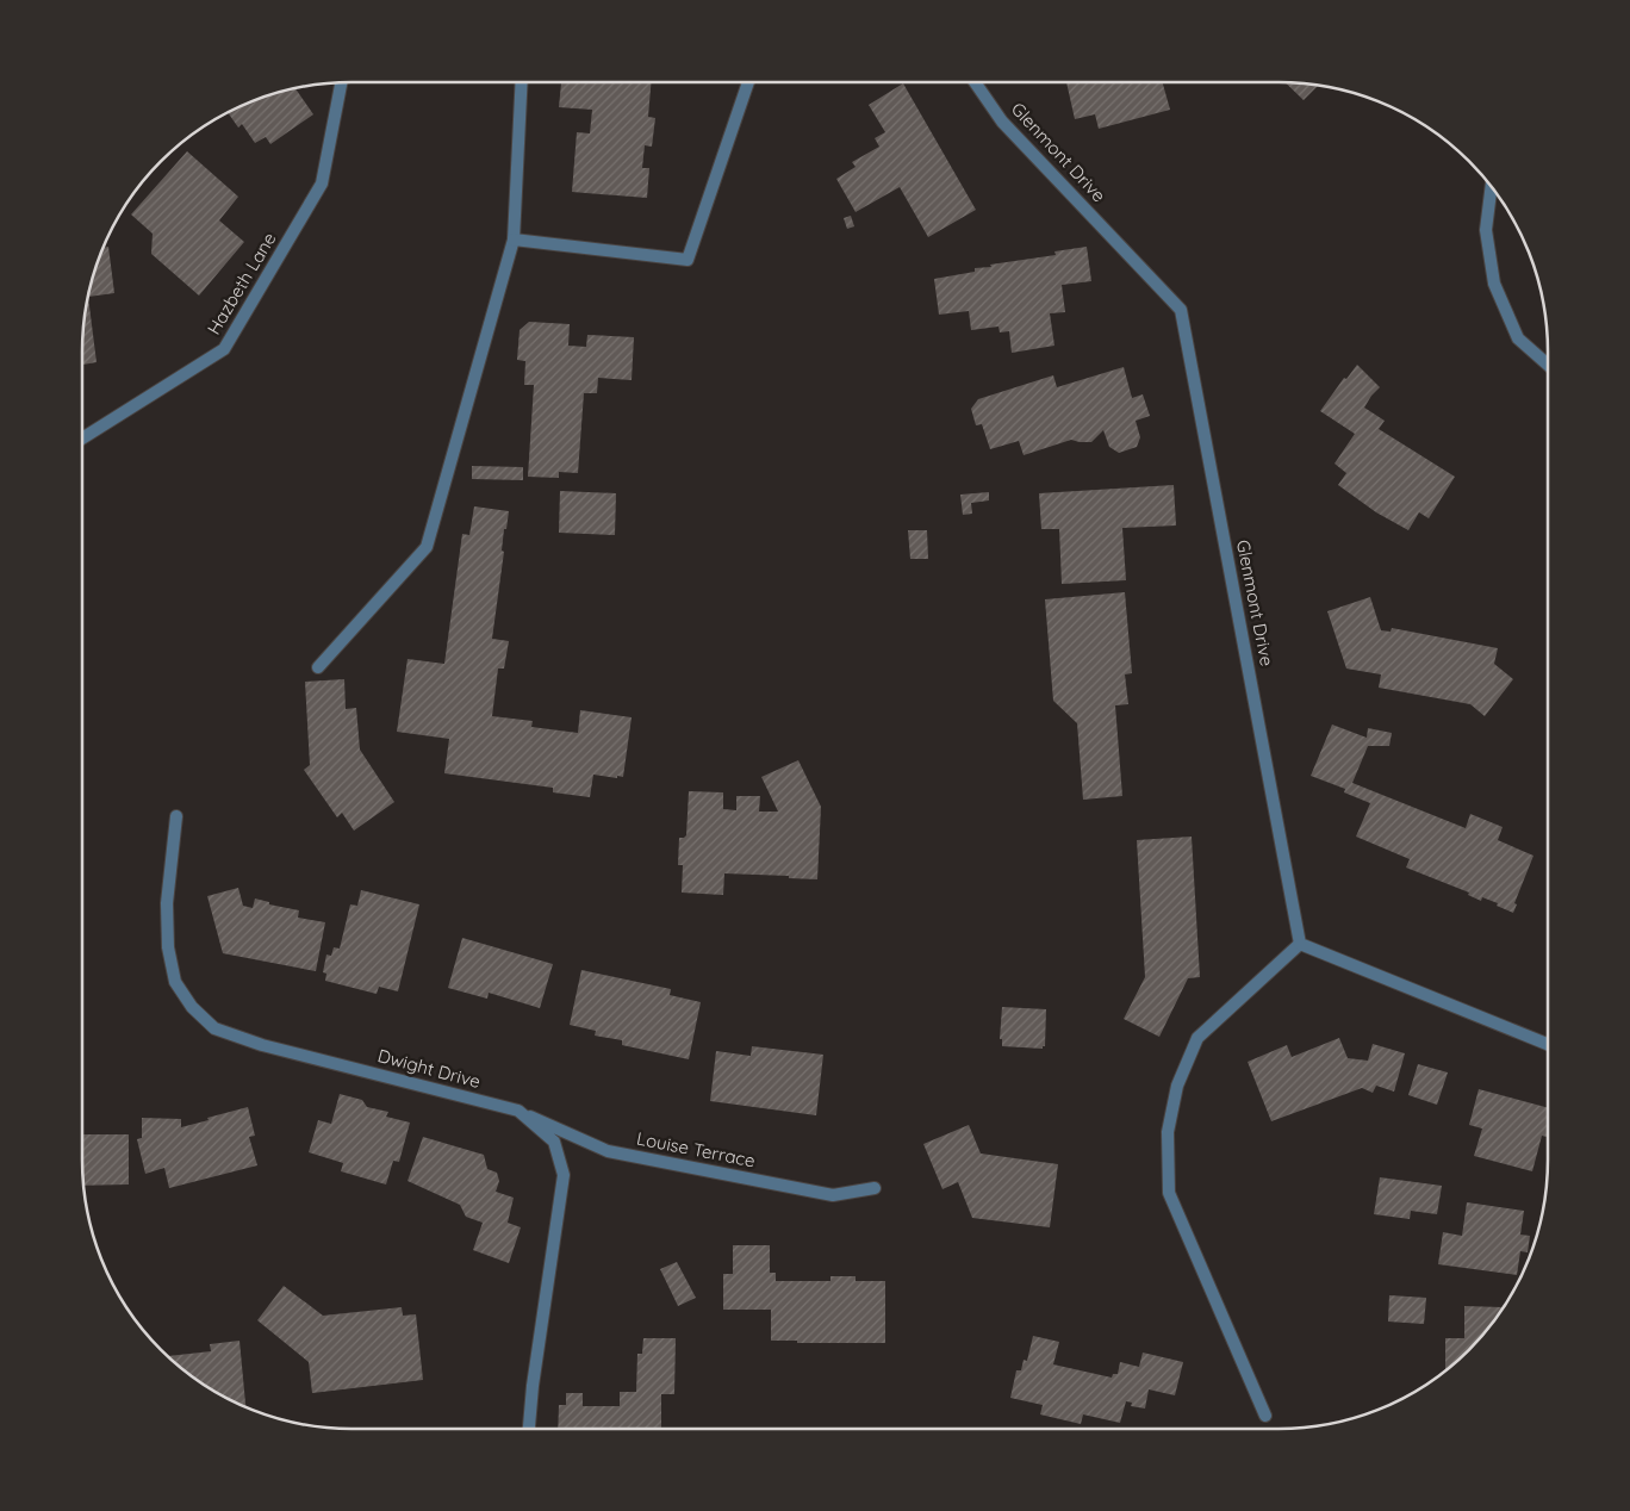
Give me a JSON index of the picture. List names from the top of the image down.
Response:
{
  "streets": {
    "street": [
      "Glenmont Drive",
      "Hazbeth Lane",
      "Dwight Drive",
      "Louise Terrace"
    ]
  },
  "crossings": [
    ["Dwight Drive", "Louise Terrace"]
  ]
}
